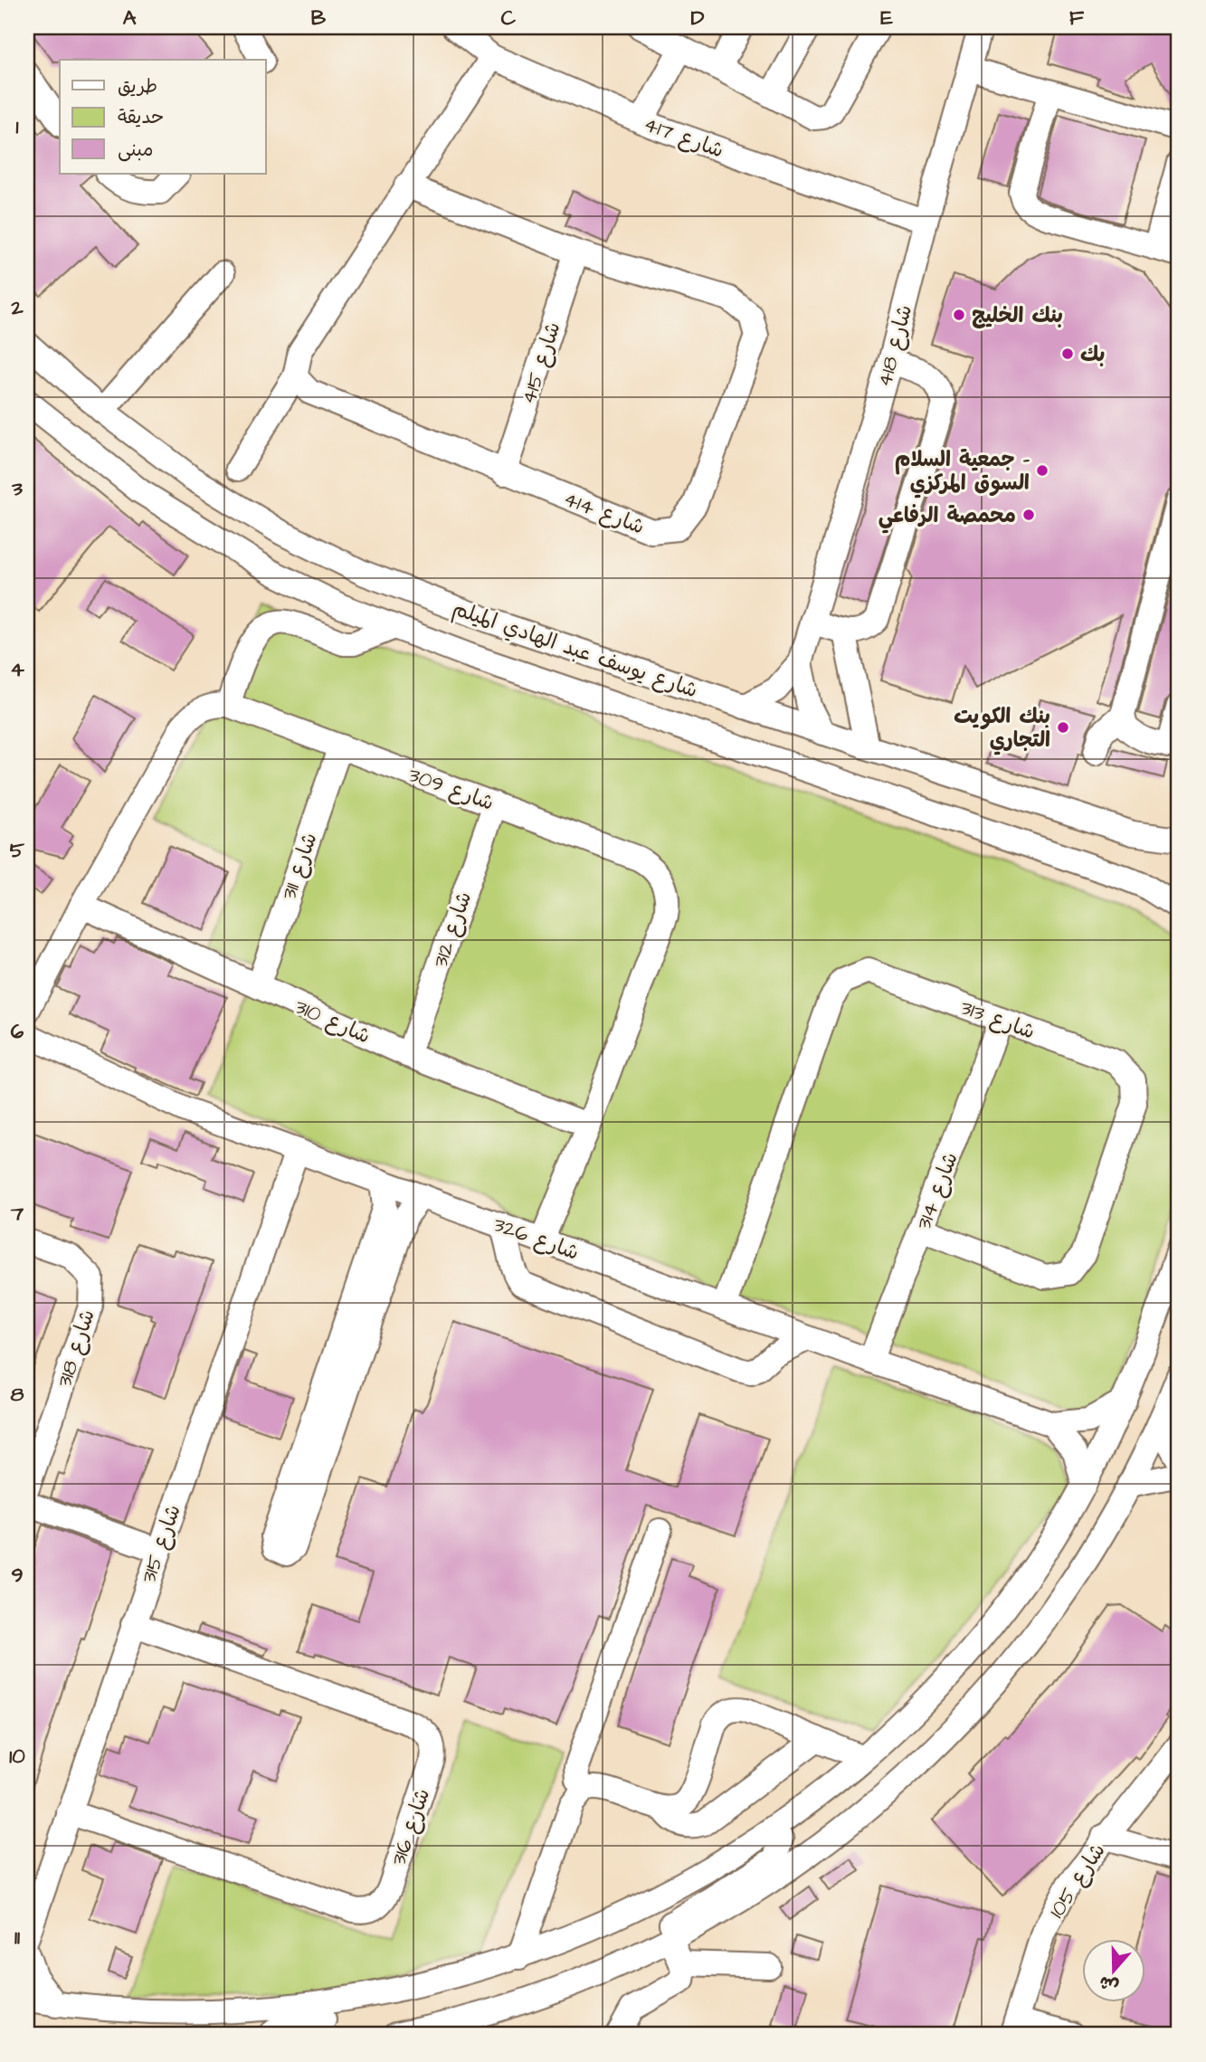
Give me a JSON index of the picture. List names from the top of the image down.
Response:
{
  "streets": {
    "street": [
      "شارع 417",
      "شارع 418",
      "شارع 415",
      "شارع 414",
      "شارع يوسف عبد الهادي الميلم",
      "شارع 309",
      "شارع 311",
      "شارع 312",
      "شارع 313",
      "شارع 310",
      "شارع 314",
      "شارع 326",
      "شارع 318",
      "شارع 315",
      "شارع 316",
      "شارع 105"
    ]
  },
  "crossings": [
    ["شارع 417", "شارع 418"],
    ["شارع 418", "شارع يوسف عبد الهادي الميلم"],
    ["شارع 415", "شارع 414"],
    ["شارع 309", "شارع 311"],
    ["شارع 309", "شارع 312"],
    ["شارع 309", "شارع 310"],
    ["شارع 309", "شارع 326"],
    ["شارع 311", "شارع 310"],
    ["شارع 312", "شارع 310"],
    ["شارع 313", "شارع 314"],
    ["شارع 313", "شارع 326"],
    ["شارع 314", "شارع 326"],
    ["شارع 326", "شارع 315"],
    ["شارع 315", "شارع 316"]
  ],
  "places": [
    "بنك الخليج",
    "بك",
    "جمعية السلام - السوق المركزي",
    "محمصة الرفاعي",
    "بنك الكويت التجاري"
  ],
  "legend": ["طريق", "حديقة", "مبنى"],
  "north": "bottom",
  "grid": {
    "columns": [
      "A",
      "B",
      "C",
      "D",
      "E",
      "F"
    ],
    "rows": [
      "1",
      "2",
      "3",
      "4",
      "5",
      "6",
      "7",
      "8",
      "9",
      "10",
      "11"
    ]
  }
}
